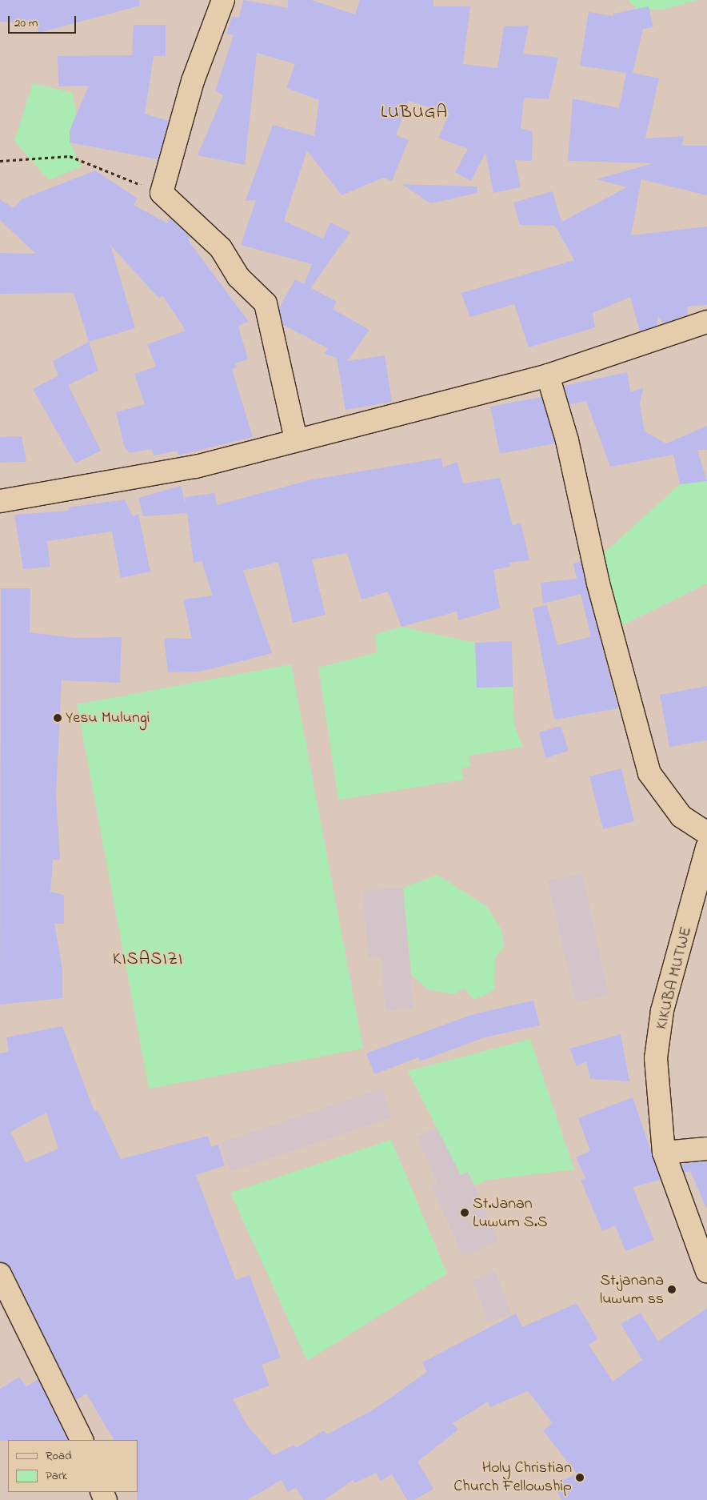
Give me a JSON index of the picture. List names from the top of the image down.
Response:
{
  "streets": {
    "street": ["KIKUBA MUTWE"]
  },
  "districts": ["LUBUGA", "KISASIZI"],
  "places": [
    "Yesu Mulungi",
    "St.Janan Luwum S.S",
    "St.janana luwum ss",
    "Holy Christian Church Fellowship"
  ],
  "legend": ["Road", "Park"],
  "scale_bar": "20 m"
}
